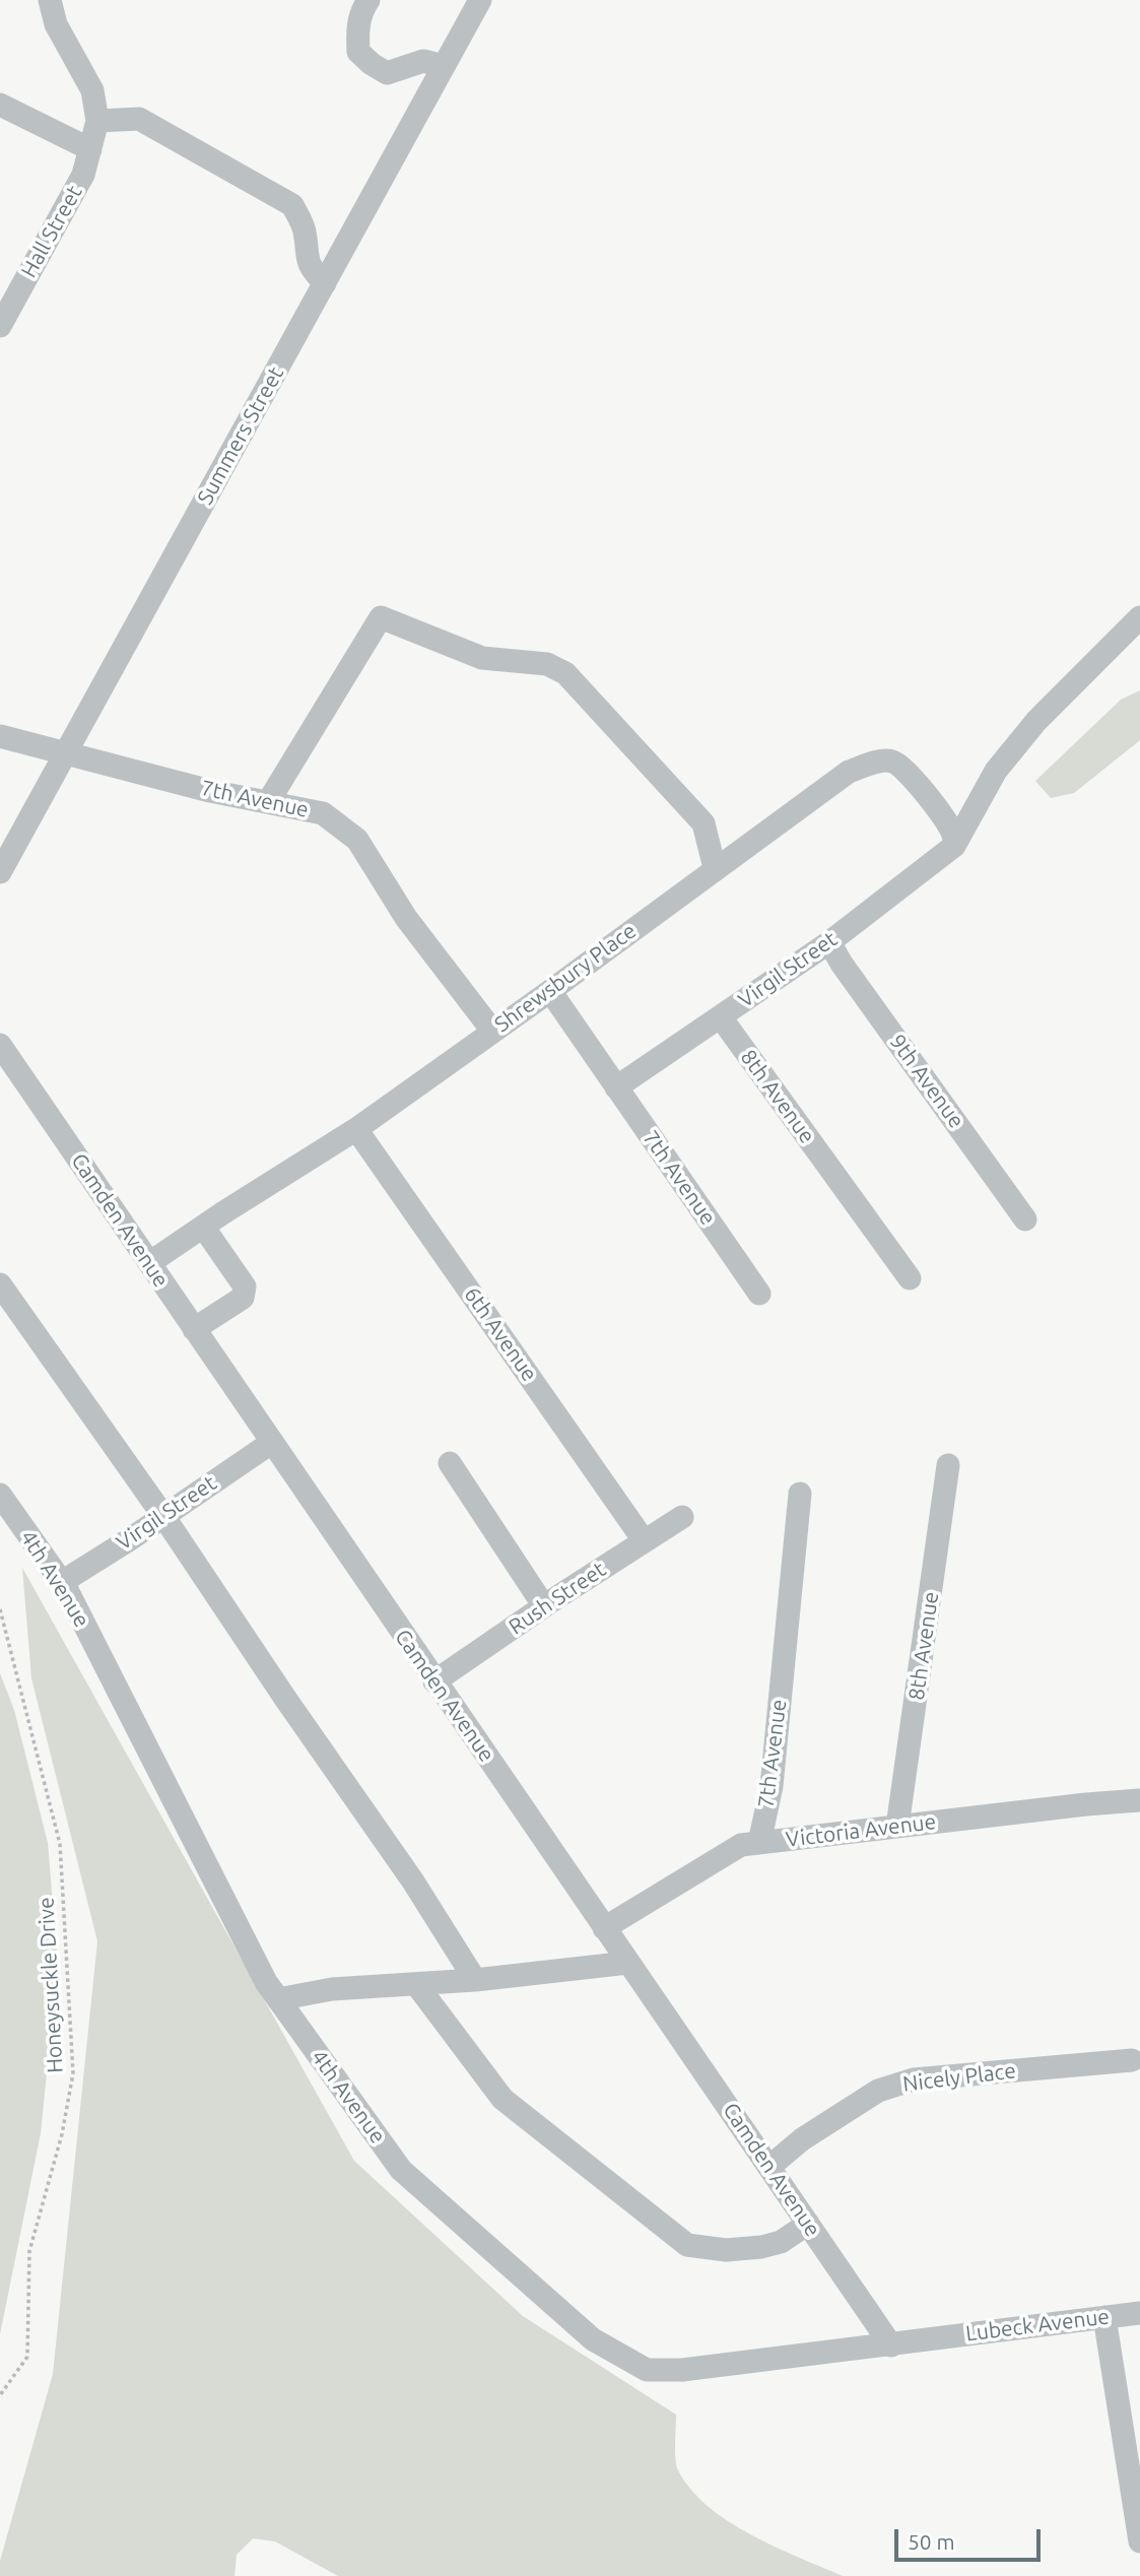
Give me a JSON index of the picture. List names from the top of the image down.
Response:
{
  "streets": {
    "street": [
      "Hall Street",
      "Summers Street",
      "7th Avenue",
      "Virgil Street",
      "Shrewsbury Place",
      "9th Avenue",
      "8th Avenue",
      "Camden Avenue",
      "6th Avenue",
      "4th Avenue",
      "Rush Street",
      "Victoria Avenue",
      "Nicely Place",
      "Lubeck Avenue"
    ],
    "path": ["Honeysuckle Drive"]
  },
  "crossings": [
    ["Summers Street", "7th Avenue"],
    ["7th Avenue", "Virgil Street"],
    ["7th Avenue", "Shrewsbury Place"],
    ["7th Avenue", "Victoria Avenue"],
    ["Virgil Street", "Shrewsbury Place"],
    ["Virgil Street", "9th Avenue"],
    ["Virgil Street", "8th Avenue"],
    ["Virgil Street", "Camden Avenue"],
    ["Virgil Street", "4th Avenue"],
    ["Shrewsbury Place", "Camden Avenue"],
    ["Shrewsbury Place", "6th Avenue"],
    ["8th Avenue", "Victoria Avenue"],
    ["Camden Avenue", "4th Avenue"],
    ["Camden Avenue", "Rush Street"],
    ["Camden Avenue", "Victoria Avenue"],
    ["Camden Avenue", "Nicely Place"],
    ["6th Avenue", "Rush Street"],
    ["4th Avenue", "Lubeck Avenue"]
  ],
  "scale_bar": "50 m"
}
